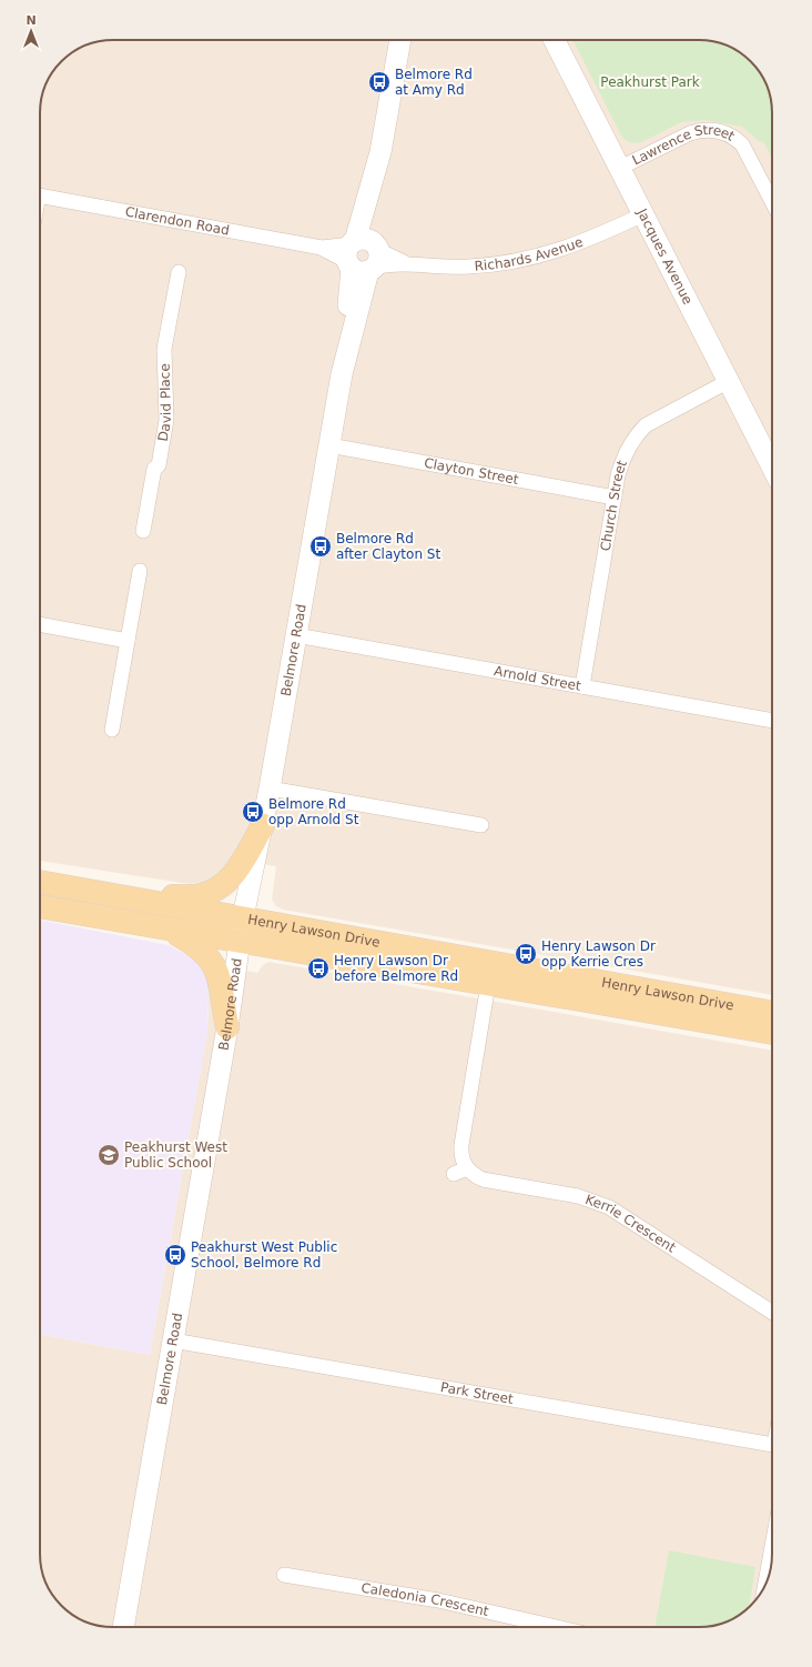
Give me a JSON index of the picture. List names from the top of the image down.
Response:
{
  "streets": {
    "main road": ["Jacques Avenue", "Belmore Road", "Henry Lawson Drive"],
    "street": [
      "Lawrence Street",
      "Clarendon Road",
      "Richards Avenue",
      "David Place",
      "Clayton Street",
      "Church Street",
      "Arnold Street",
      "Kerrie Crescent",
      "Park Street",
      "Caledonia Crescent"
    ]
  },
  "crossings": [
    ["Lawrence Street", "Jacques Avenue"],
    ["Clarendon Road", "Richards Avenue"],
    ["Clarendon Road", "Belmore Road"],
    ["Richards Avenue", "Jacques Avenue"],
    ["Richards Avenue", "Belmore Road"],
    ["Jacques Avenue", "Church Street"],
    ["Clayton Street", "Church Street"],
    ["Clayton Street", "Belmore Road"],
    ["Church Street", "Arnold Street"],
    ["Belmore Road", "Arnold Street"],
    ["Belmore Road", "Henry Lawson Drive"],
    ["Belmore Road", "Park Street"],
    ["Henry Lawson Drive", "Kerrie Crescent"]
  ],
  "parks": ["Peakhurst Park"],
  "places": {
    "bus stop": [
      "Belmore Rd at Amy Rd",
      "Belmore Rd after Clayton St",
      "Belmore Rd opp Arnold St",
      "Henry Lawson Dr opp Kerrie Cres",
      "Henry Lawson Dr before Belmore Rd",
      "Peakhurst West Public School, Belmore Rd"
    ],
    "school or university": ["Peakhurst West Public School"]
  },
  "north": "top"
}
